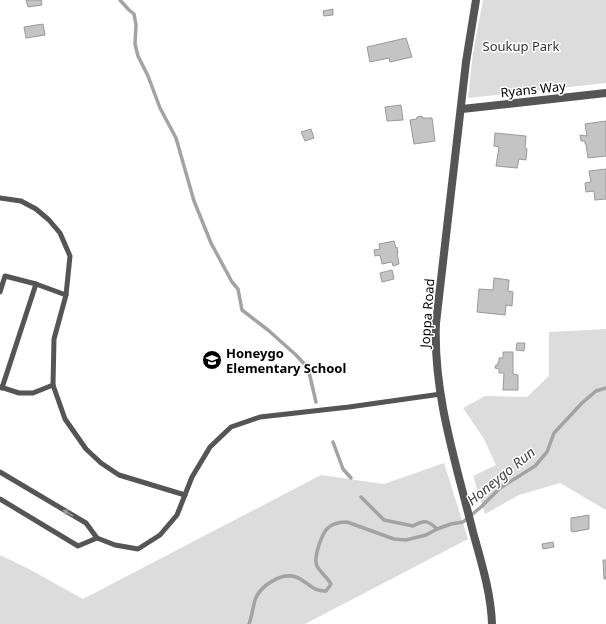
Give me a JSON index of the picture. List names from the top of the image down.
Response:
{
  "streets": {
    "street": ["Ryans Way", "Joppa Road"]
  },
  "crossings": [
    ["Ryans Way", "Joppa Road"]
  ],
  "water": ["Honeygo Run"],
  "parks": ["Soukup Park"],
  "places": {
    "school or university": ["Honeygo Elementary School"]
  }
}
